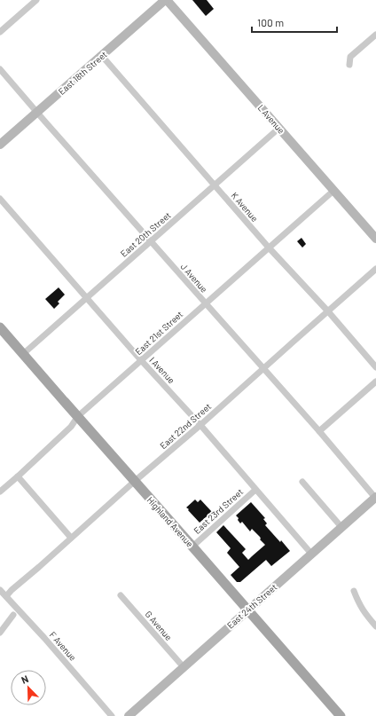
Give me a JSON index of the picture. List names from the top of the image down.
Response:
{
  "streets": {
    "main road": ["Highland Avenue"],
    "street": [
      "East 18th Street",
      "L Avenue",
      "K Avenue",
      "East 20th Street",
      "J Avenue",
      "East 21st Street",
      "I Avenue",
      "East 22nd Street",
      "East 23rd Street",
      "East 24th Street",
      "G Avenue",
      "F Avenue"
    ]
  },
  "crossings": [
    ["East 18th Street", "L Avenue"],
    ["East 18th Street", "K Avenue"],
    ["East 18th Street", "J Avenue"],
    ["L Avenue", "East 20th Street"],
    ["L Avenue", "East 21st Street"],
    ["K Avenue", "East 20th Street"],
    ["K Avenue", "East 21st Street"],
    ["K Avenue", "East 22nd Street"],
    ["East 20th Street", "J Avenue"],
    ["East 20th Street", "I Avenue"],
    ["East 20th Street", "Highland Avenue"],
    ["J Avenue", "East 21st Street"],
    ["J Avenue", "East 22nd Street"],
    ["J Avenue", "East 24th Street"],
    ["East 21st Street", "I Avenue"],
    ["East 21st Street", "Highland Avenue"],
    ["I Avenue", "East 22nd Street"],
    ["I Avenue", "East 23rd Street"],
    ["I Avenue", "East 24th Street"],
    ["East 22nd Street", "Highland Avenue"],
    ["East 22nd Street", "F Avenue"],
    ["East 23rd Street", "Highland Avenue"],
    ["Highland Avenue", "East 24th Street"],
    ["East 24th Street", "G Avenue"]
  ],
  "scale_bar": "100 m",
  "north": "top left"
}
